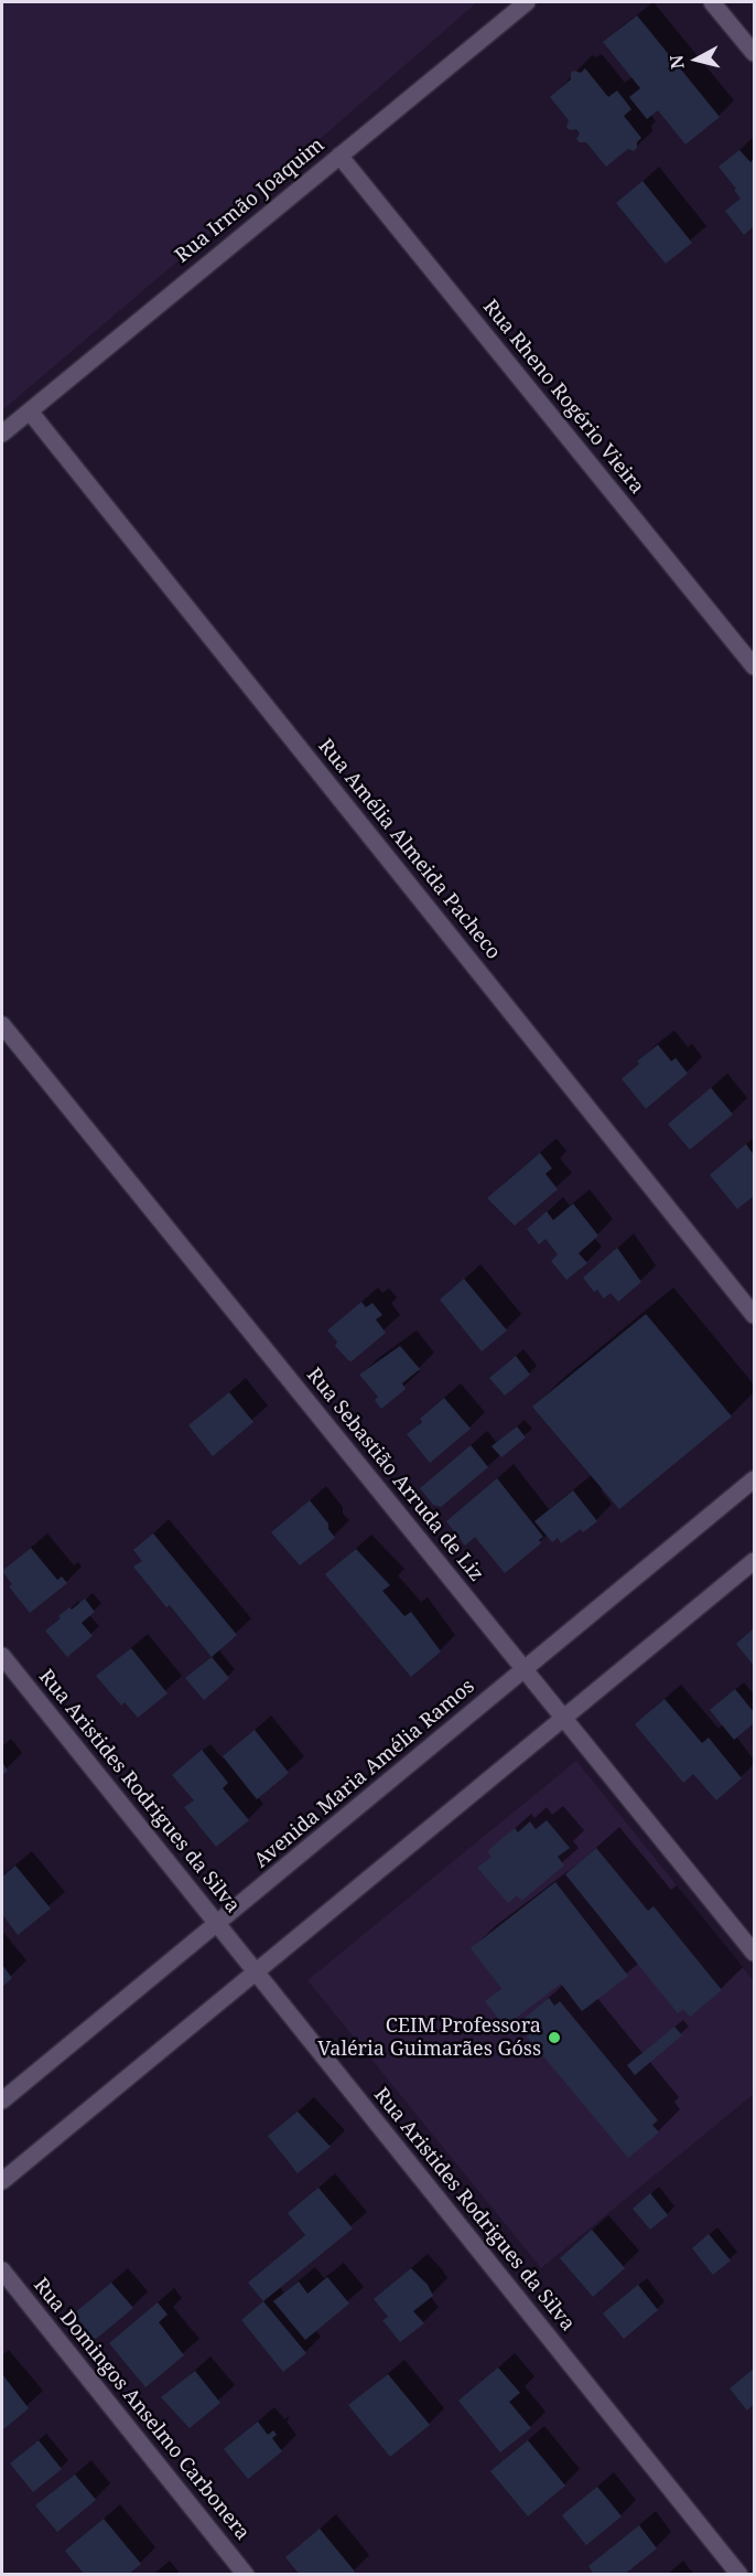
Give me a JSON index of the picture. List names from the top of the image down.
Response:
{
  "streets": {
    "street": [
      "Rua Irmão Joaquim",
      "Rua Rheno Rogério Vieira",
      "Rua Amélia Almeida Pacheco",
      "Rua Sebastião Arruda de Liz",
      "Avenida Maria Amélia Ramos",
      "Rua Aristides Rodrigues da Silva",
      "Rua Domingos Anselmo Carbonera"
    ]
  },
  "crossings": [
    ["Rua Irmão Joaquim", "Rua Rheno Rogério Vieira"],
    ["Rua Irmão Joaquim", "Rua Amélia Almeida Pacheco"],
    ["Rua Sebastião Arruda de Liz", "Avenida Maria Amélia Ramos"],
    ["Avenida Maria Amélia Ramos", "Rua Aristides Rodrigues da Silva"]
  ],
  "places": ["CEIM Professora Valéria Guimarães Góss"],
  "north": "left"
}
